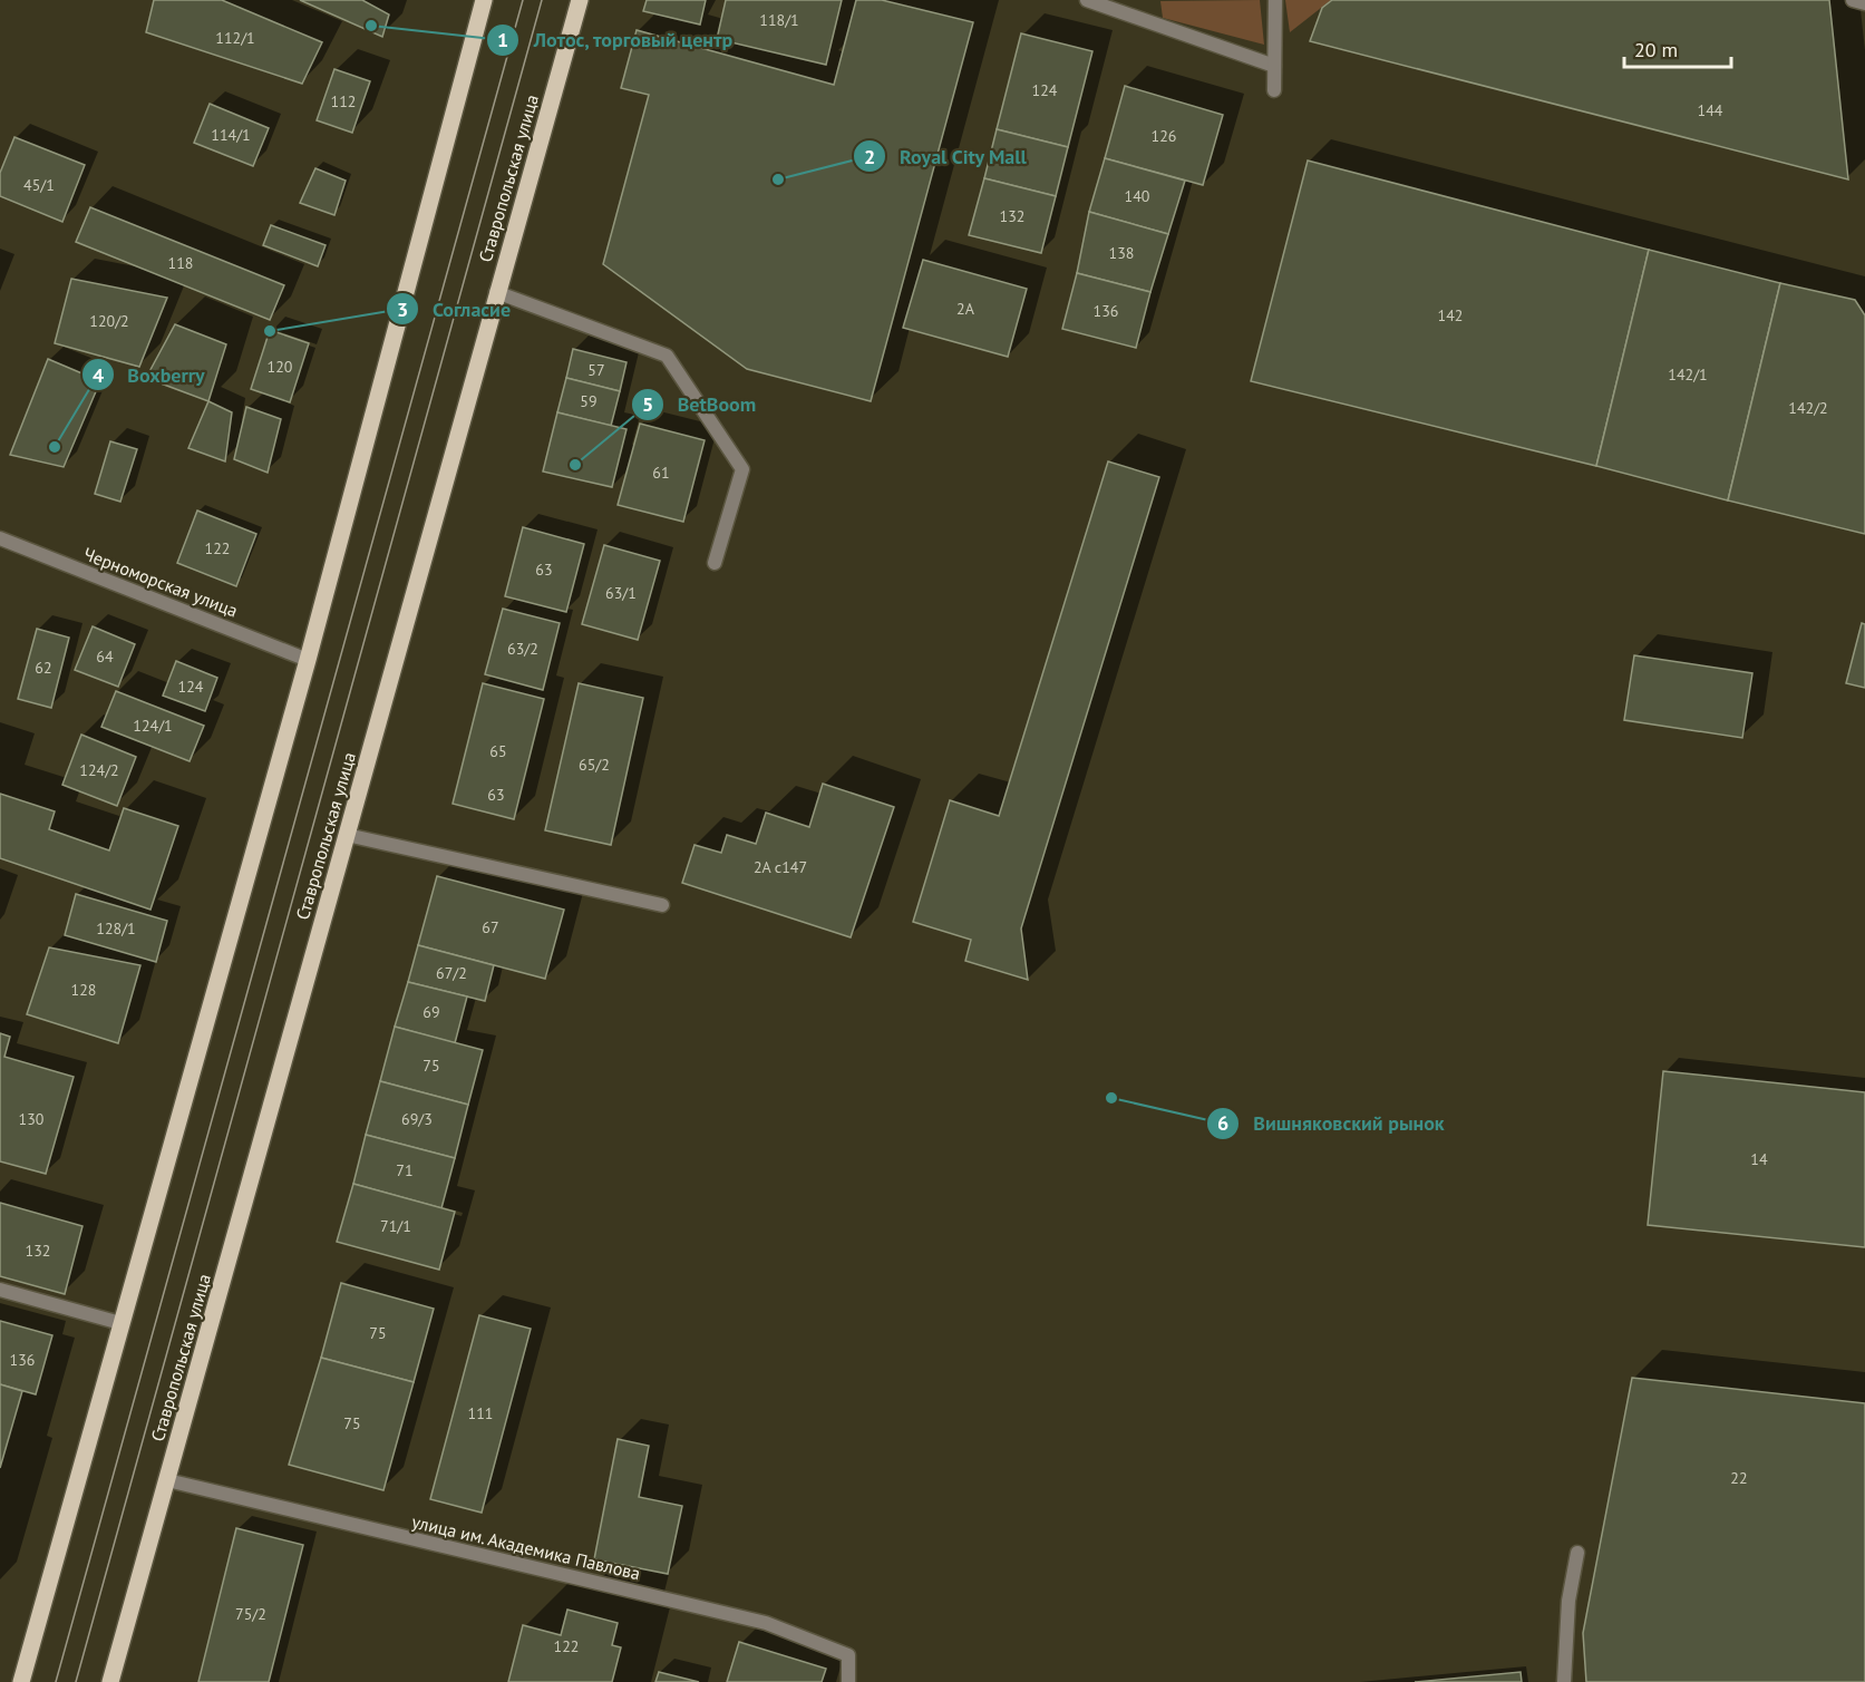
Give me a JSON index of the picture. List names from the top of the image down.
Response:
{
  "streets": {
    "main road": ["Ставропольская улица"],
    "street": ["Черноморская улица", "улица им. Академика Павлова"]
  },
  "crossings": [
    ["Ставропольская улица", "улица им. Академика Павлова"]
  ],
  "places": [
    "Лотос, торговый центр",
    "Royal City Mall",
    "Согласие",
    "Boxberry",
    "BetBoom",
    "Вишняковский рынок"
  ],
  "house_numbers": [
    "118/1",
    "112/1",
    "124",
    "112",
    "144",
    "114/1",
    "126",
    "45/1",
    "140",
    "132",
    "138",
    "118",
    "2А",
    "136",
    "142",
    "120/2",
    "120",
    "57",
    "142/1",
    "59",
    "142/2",
    "61",
    "122",
    "63",
    "63/1",
    "63/2",
    "64",
    "62",
    "124",
    "124/1",
    "65",
    "65/2",
    "124/2",
    "63",
    "2А с147",
    "67",
    "128/1",
    "67/2",
    "128",
    "69",
    "75",
    "130",
    "69/3",
    "14",
    "71",
    "71/1",
    "132",
    "75",
    "136",
    "111",
    "75",
    "22",
    "75/2",
    "122"
  ],
  "scale_bar": "20 m"
}
